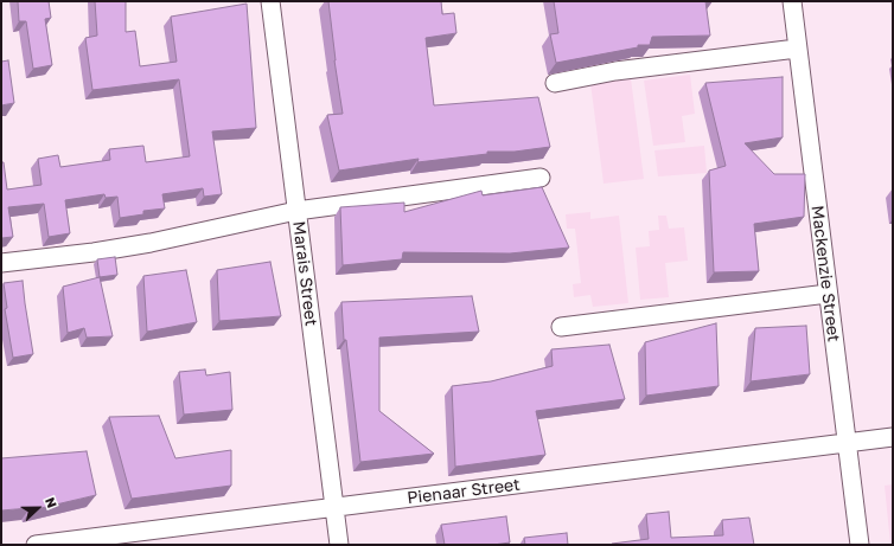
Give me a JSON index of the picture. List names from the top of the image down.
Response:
{
  "streets": {
    "street": ["Marais Street", "Mackenzie Street", "Pienaar Street"]
  },
  "crossings": [
    ["Marais Street", "Pienaar Street"],
    ["Mackenzie Street", "Pienaar Street"]
  ],
  "north": "right"
}
